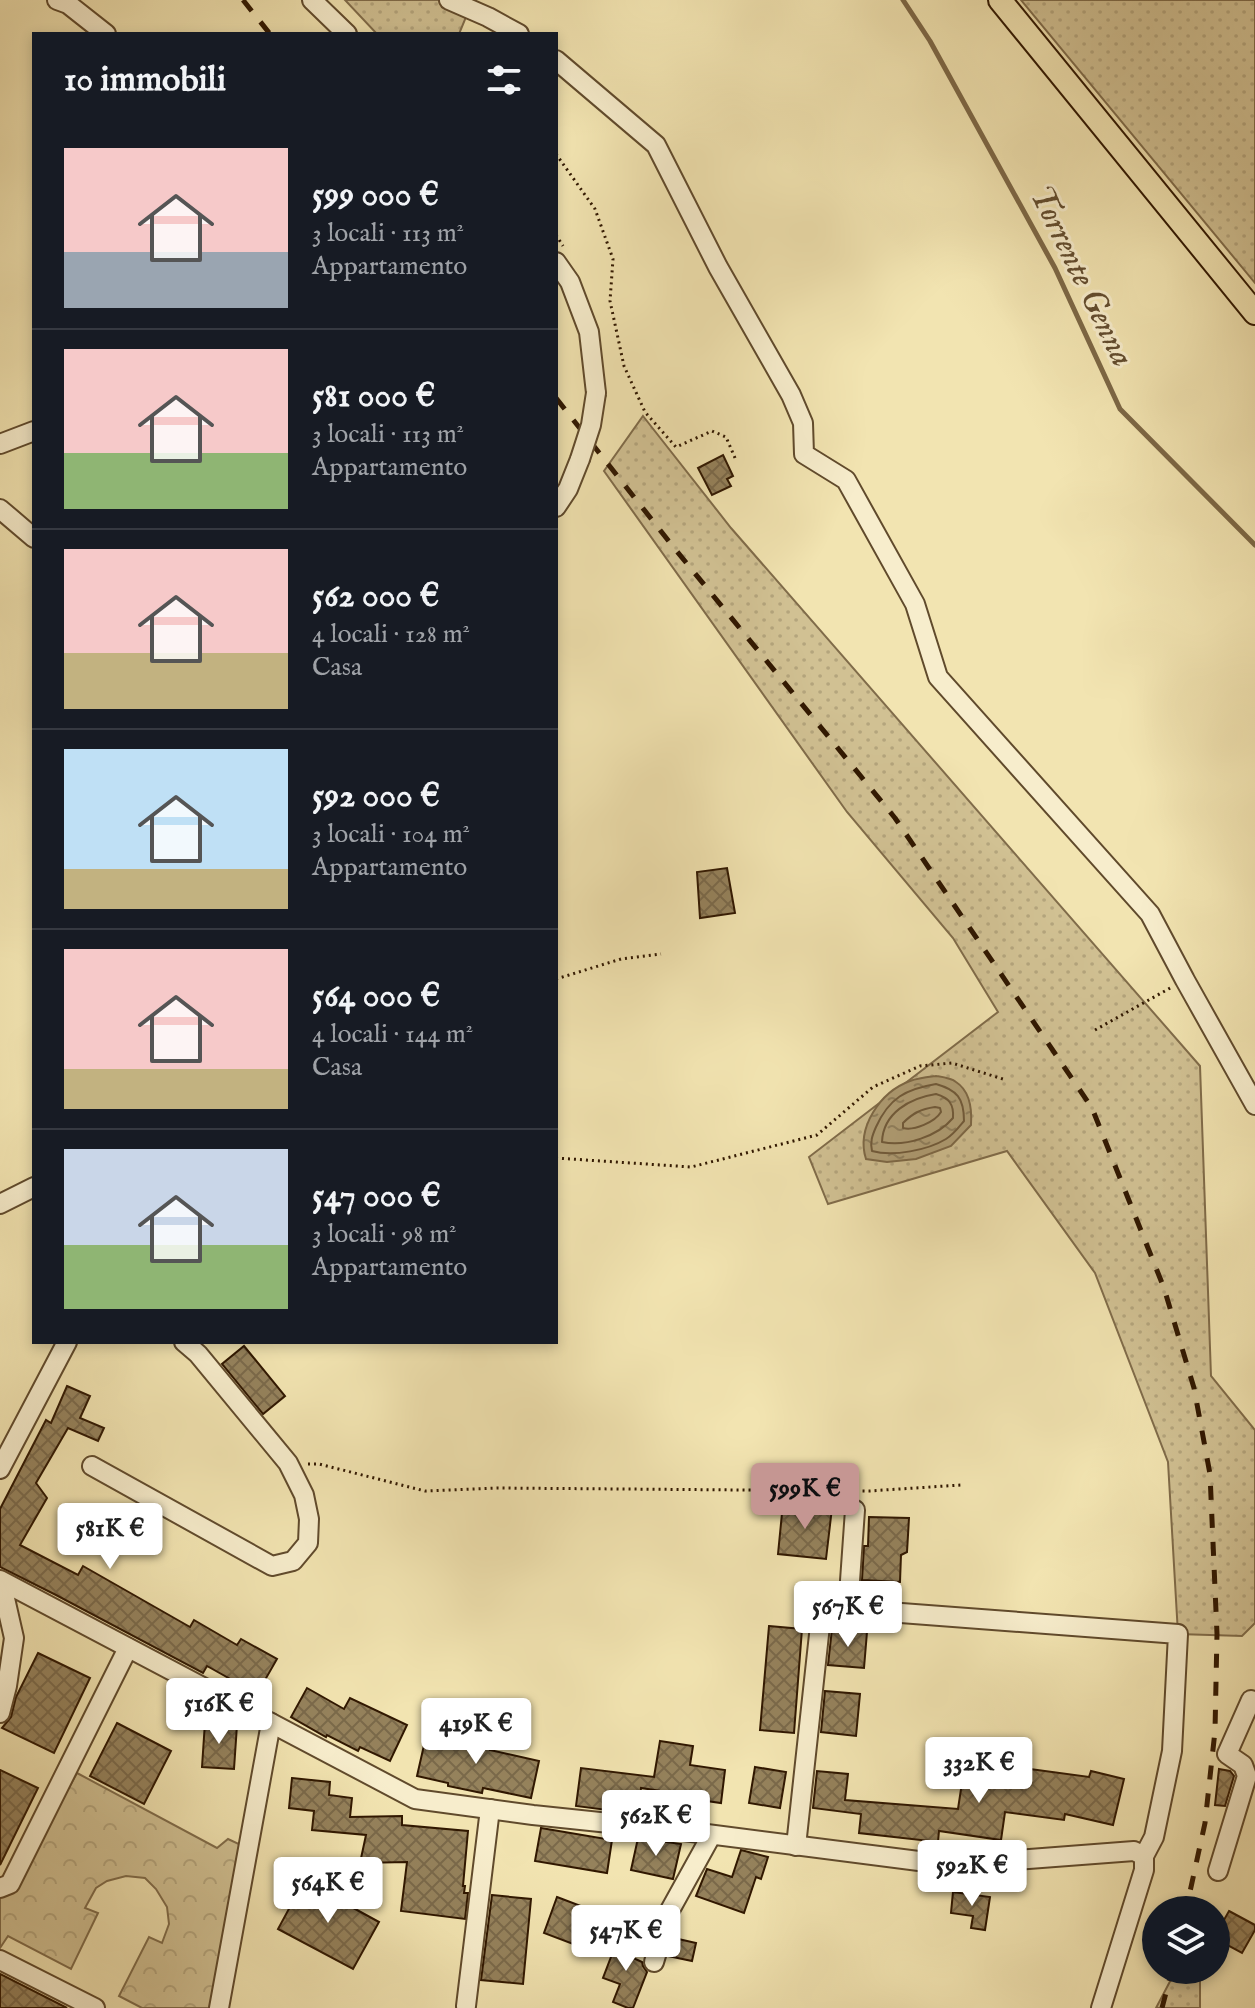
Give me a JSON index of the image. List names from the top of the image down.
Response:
{
  "water": ["Torrente Genna"],
  "page": {
    "heading": "10 immobili",
    "list": [
      {
        "name": "599 000 €",
        "note": "3 locali · 113 m² · Appartamento"
      },
      {
        "name": "581 000 €",
        "note": "3 locali · 113 m² · Appartamento"
      },
      {
        "name": "562 000 €",
        "note": "4 locali · 128 m² · Casa"
      },
      {
        "name": "592 000 €",
        "note": "3 locali · 104 m² · Appartamento"
      },
      {
        "name": "564 000 €",
        "note": "4 locali · 144 m² · Casa"
      },
      {
        "name": "547 000 €",
        "note": "3 locali · 98 m² · Appartamento"
      }
    ],
    "price": [
      "599K €",
      "581K €",
      "567K €",
      "516K €",
      "419K €",
      "332K €",
      "562K €",
      "592K €",
      "564K €",
      "547K €"
    ]
  }
}
